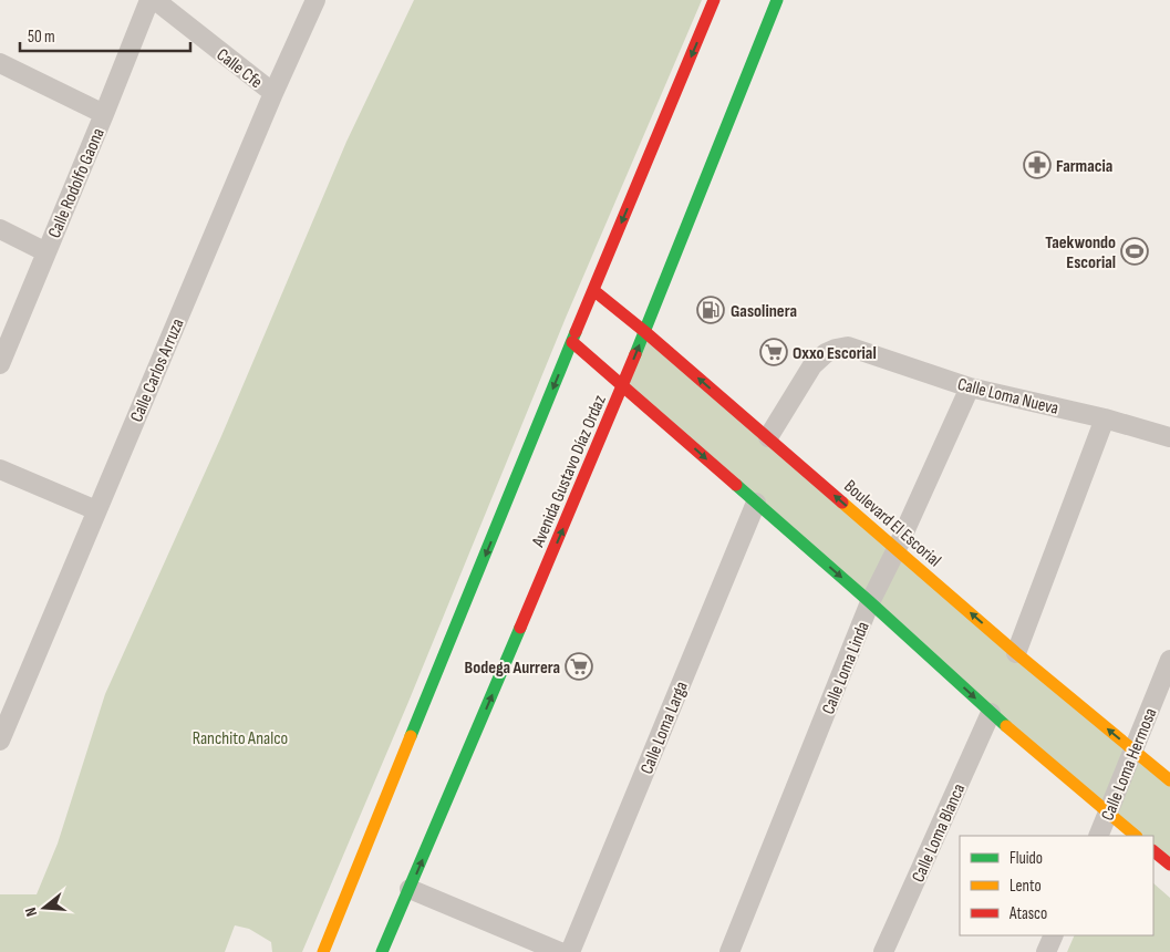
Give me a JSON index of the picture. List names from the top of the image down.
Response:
{
  "streets": {
    "street": [
      "Calle Cfe",
      "Calle Rodolfo Gaona",
      "Calle Carlos Arruza",
      "Calle Loma Nueva",
      "Avenida Gustavo Díaz Ordaz",
      "Boulevard El Escorial",
      "Calle Loma Linda",
      "Calle Loma Larga",
      "Calle Loma Hermosa",
      "Calle Loma Blanca"
    ]
  },
  "crossings": [
    ["Calle Cfe", "Calle Carlos Arruza"],
    ["Calle Loma Nueva", "Boulevard El Escorial"],
    ["Calle Loma Nueva", "Calle Loma Linda"],
    ["Avenida Gustavo Díaz Ordaz", "Boulevard El Escorial"],
    ["Boulevard El Escorial", "Calle Loma Linda"],
    ["Boulevard El Escorial", "Calle Loma Hermosa"]
  ],
  "parks": ["Ranchito Analco"],
  "places": {
    "pharmacy": ["Farmacia"],
    "sports": ["Taekwondo Escorial"],
    "fuel station": ["Gasolinera"],
    "supermarket": ["Oxxo Escorial", "Bodega Aurrera"]
  },
  "legend": ["Fluido", "Lento", "Atasco"],
  "scale_bar": "50 m",
  "north": "left"
}
